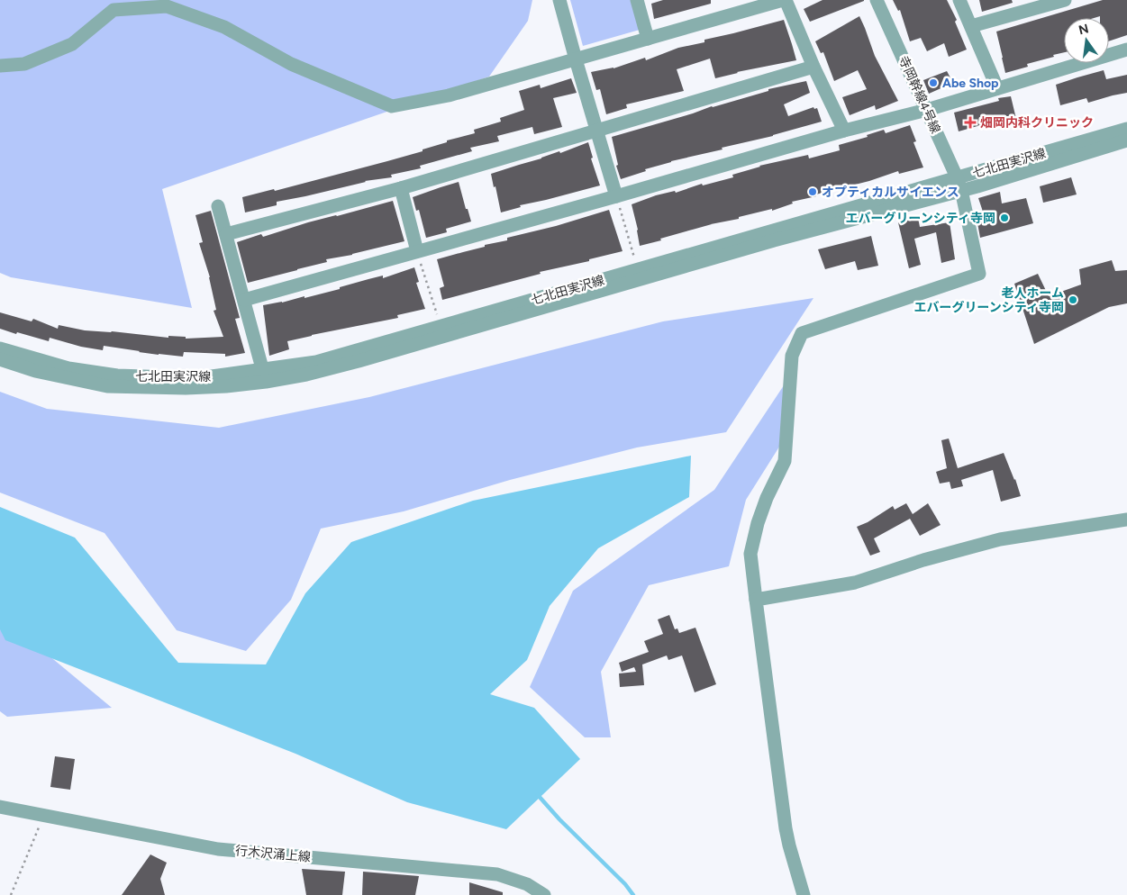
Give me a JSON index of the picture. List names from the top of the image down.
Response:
{
  "streets": {
    "street": ["寺岡幹線4号線", "七北田実沢線", "行木沢涌上線"]
  },
  "crossings": [
    ["寺岡幹線4号線", "七北田実沢線"]
  ],
  "places": {
    "other": [
      "Abe Shop",
      "オプティカルサイエンス",
      "エバーグリーンシティ寺岡",
      "老人ホーム エバーグリーンシティ寺岡"
    ],
    "health": ["畑岡内科クリニック"]
  },
  "north": "top"
}
